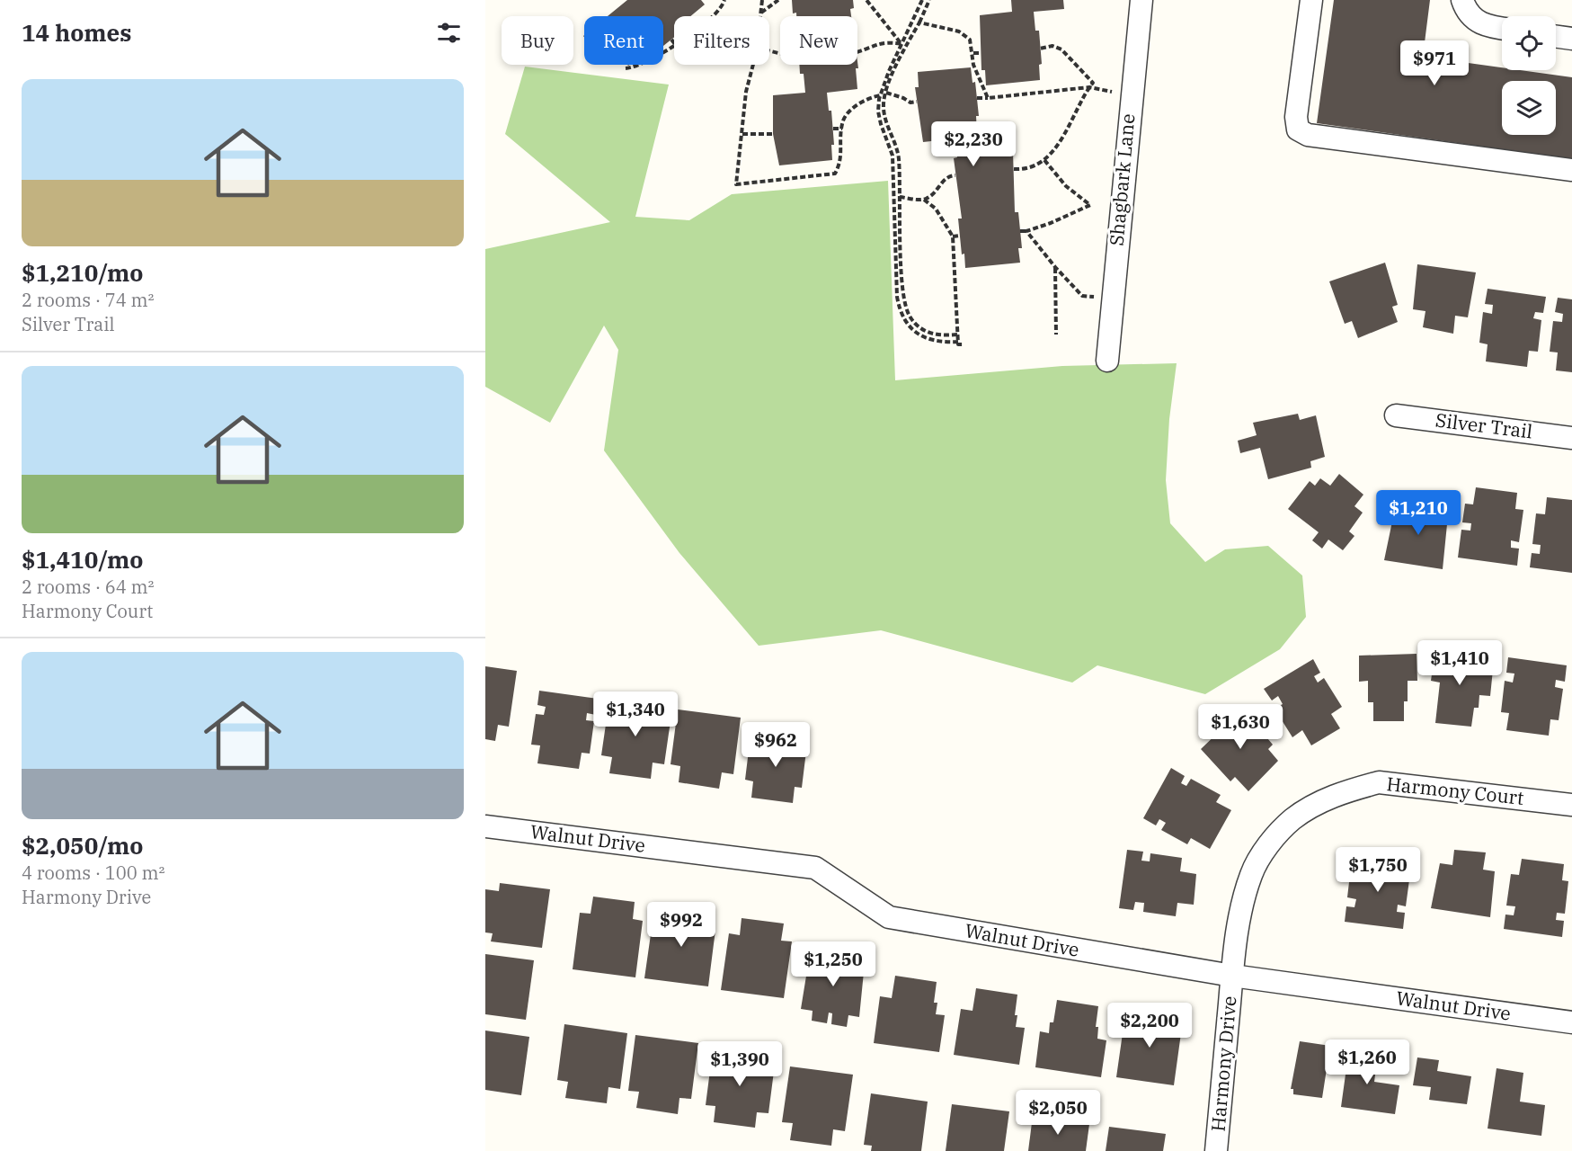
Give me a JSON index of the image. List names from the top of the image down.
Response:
{
  "streets": {
    "street": [
      "Shagbark Lane",
      "Silver Trail",
      "Harmony Court",
      "Walnut Drive",
      "Harmony Drive"
    ]
  },
  "crossings": [
    ["Harmony Court", "Walnut Drive"],
    ["Harmony Court", "Harmony Drive"],
    ["Walnut Drive", "Harmony Drive"]
  ],
  "page": {
    "heading": "14 homes",
    "chip": [
      "Buy",
      "Rent",
      "Filters",
      "New"
    ],
    "price": [
      "$971",
      "$2,230",
      "$1,210",
      "$1,410",
      "$1,340",
      "$1,630",
      "$962",
      "$1,750",
      "$992",
      "$1,250",
      "$2,200",
      "$1,260",
      "$1,390",
      "$2,050"
    ],
    "list": [
      {
        "name": "$1,210/mo",
        "note": "2 rooms · 74 m² · Silver Trail"
      },
      {
        "name": "$1,410/mo",
        "note": "2 rooms · 64 m² · Harmony Court"
      },
      {
        "name": "$2,050/mo",
        "note": "4 rooms · 100 m² · Harmony Drive"
      }
    ]
  }
}
